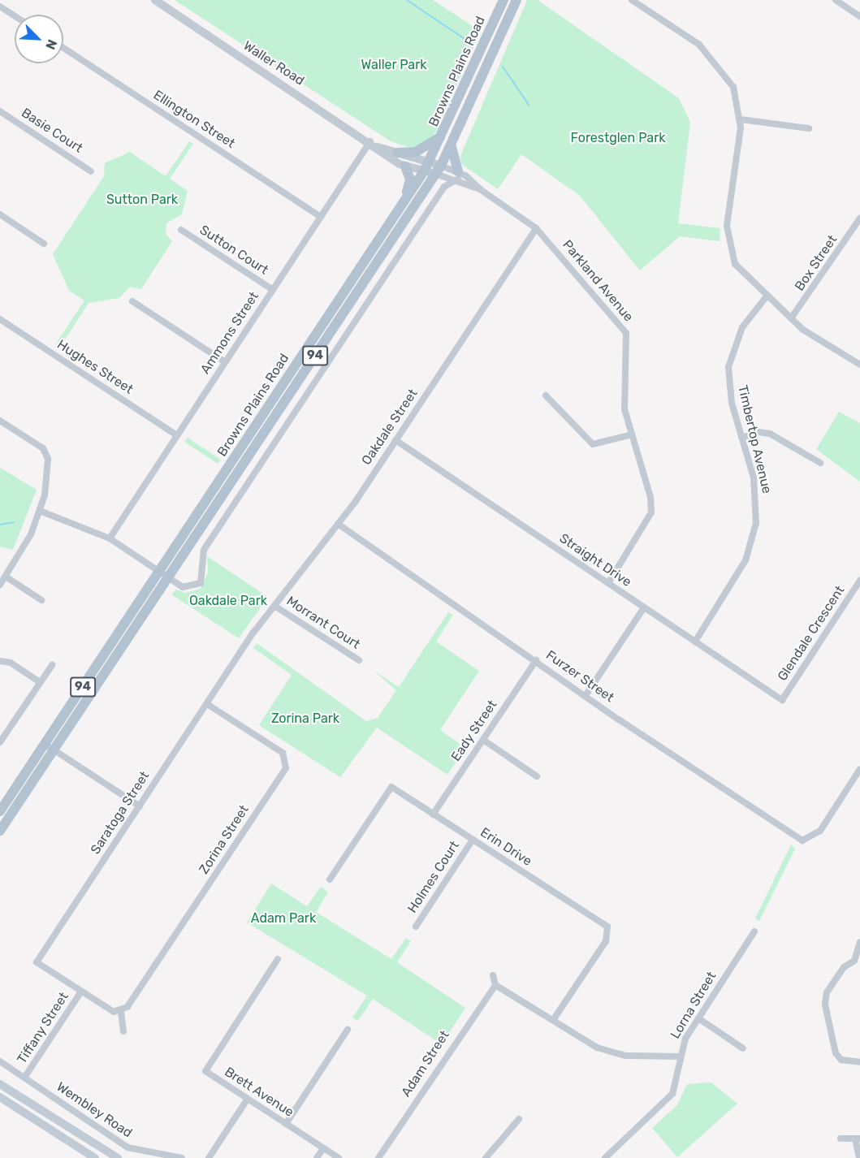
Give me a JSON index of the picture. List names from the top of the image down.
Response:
{
  "streets": {
    "main road": ["Browns Plains Road", "94", "Wembley Road"],
    "street": [
      "Waller Road",
      "Ellington Street",
      "Basie Court",
      "Sutton Court",
      "Box Street",
      "Parkland Avenue",
      "Ammons Street",
      "Hughes Street",
      "Oakdale Street",
      "Timbertop Avenue",
      "Straight Drive",
      "Morrant Court",
      "Glendale Crescent",
      "Furzer Street",
      "Eady Street",
      "Saratoga Street",
      "Zorina Street",
      "Erin Drive",
      "Holmes Court",
      "Lorna Street",
      "Tiffany Street",
      "Adam Street",
      "Brett Avenue"
    ]
  },
  "crossings": [
    ["Waller Road", "Browns Plains Road"],
    ["Waller Road", "Parkland Avenue"],
    ["Waller Road", "Ammons Street"],
    ["Browns Plains Road", "Parkland Avenue"],
    ["Ellington Street", "Ammons Street"],
    ["Sutton Court", "Ammons Street"],
    ["Parkland Avenue", "Oakdale Street"],
    ["Parkland Avenue", "Straight Drive"],
    ["Ammons Street", "Hughes Street"],
    ["Oakdale Street", "Straight Drive"],
    ["Oakdale Street", "Morrant Court"],
    ["Oakdale Street", "Furzer Street"],
    ["Oakdale Street", "Saratoga Street"],
    ["Timbertop Avenue", "Straight Drive"],
    ["Straight Drive", "Glendale Crescent"],
    ["Furzer Street", "Eady Street"],
    ["Eady Street", "Erin Drive"],
    ["Saratoga Street", "Zorina Street"],
    ["Saratoga Street", "Tiffany Street"],
    ["Erin Drive", "Holmes Court"],
    ["Tiffany Street", "Wembley Road"]
  ],
  "parks": [
    "Waller Park",
    "Forestglen Park",
    "Sutton Park",
    "Oakdale Park",
    "Zorina Park",
    "Adam Park"
  ],
  "north": "bottom right"
}
